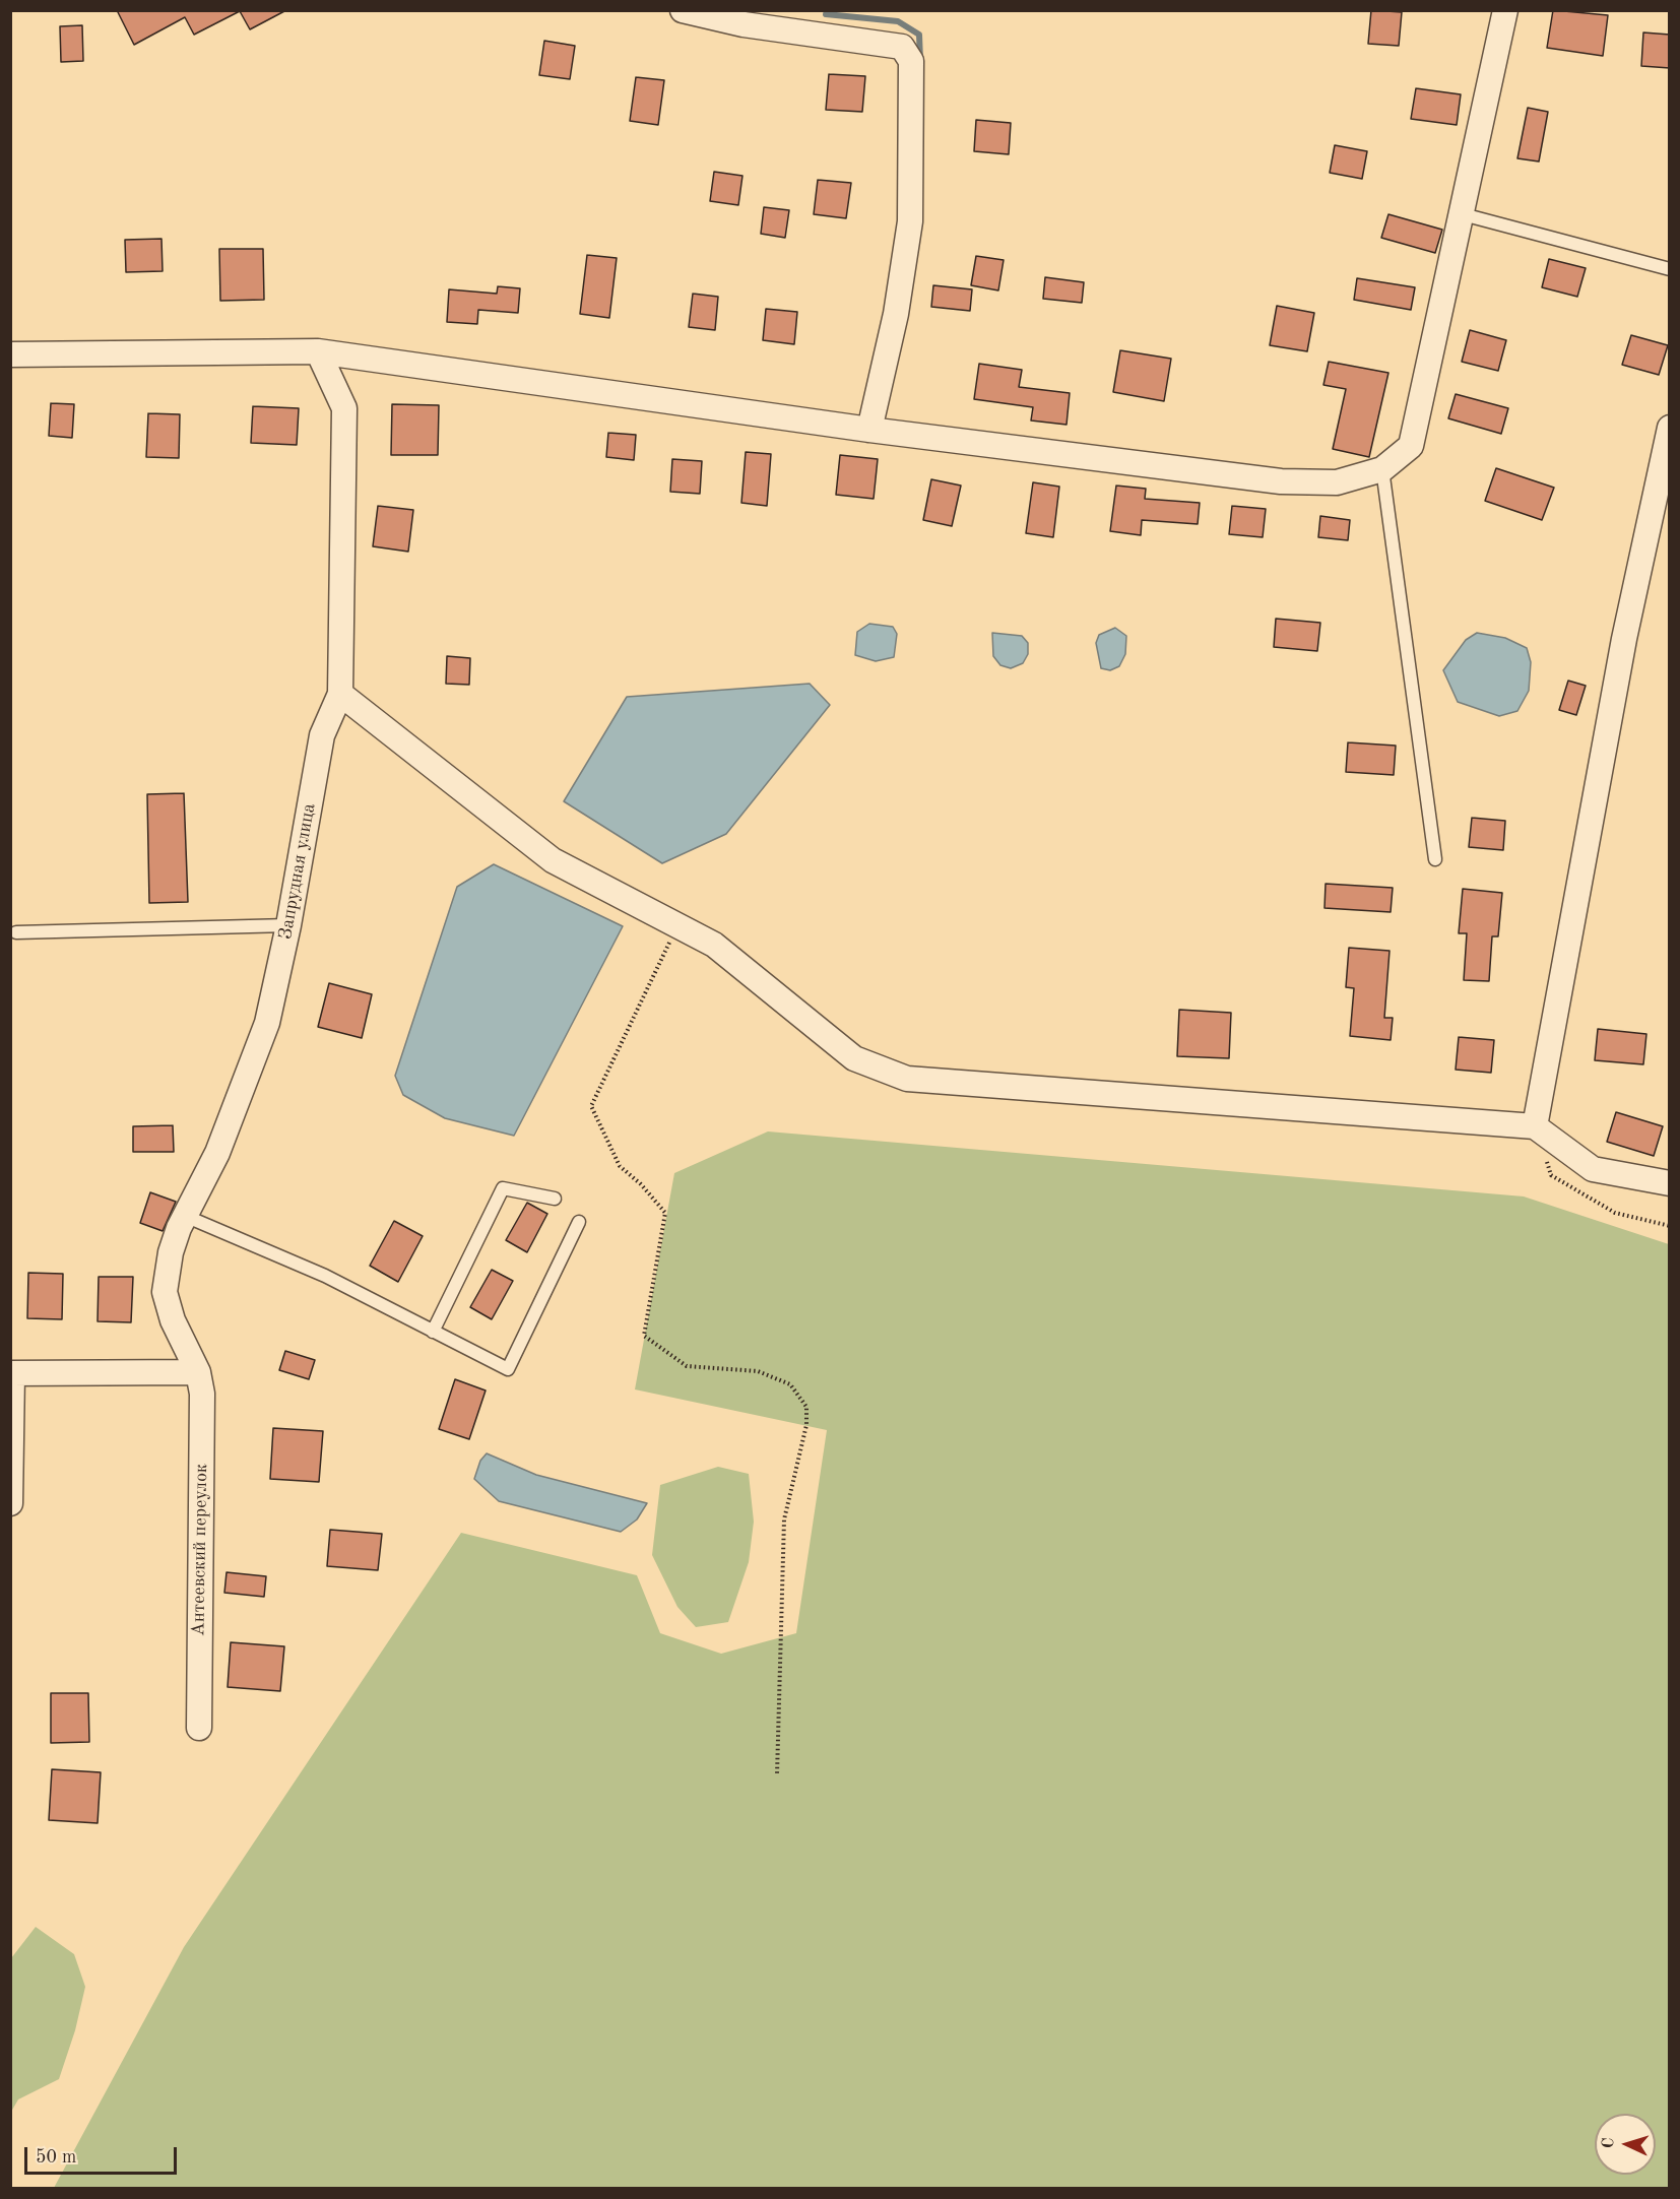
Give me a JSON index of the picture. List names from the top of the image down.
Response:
{
  "streets": {
    "street": ["Запрудная улица", "Антеевский переулок"]
  },
  "crossings": [
    ["Запрудная улица", "Антеевский переулок"]
  ],
  "scale_bar": "50 m",
  "north": "left"
}
